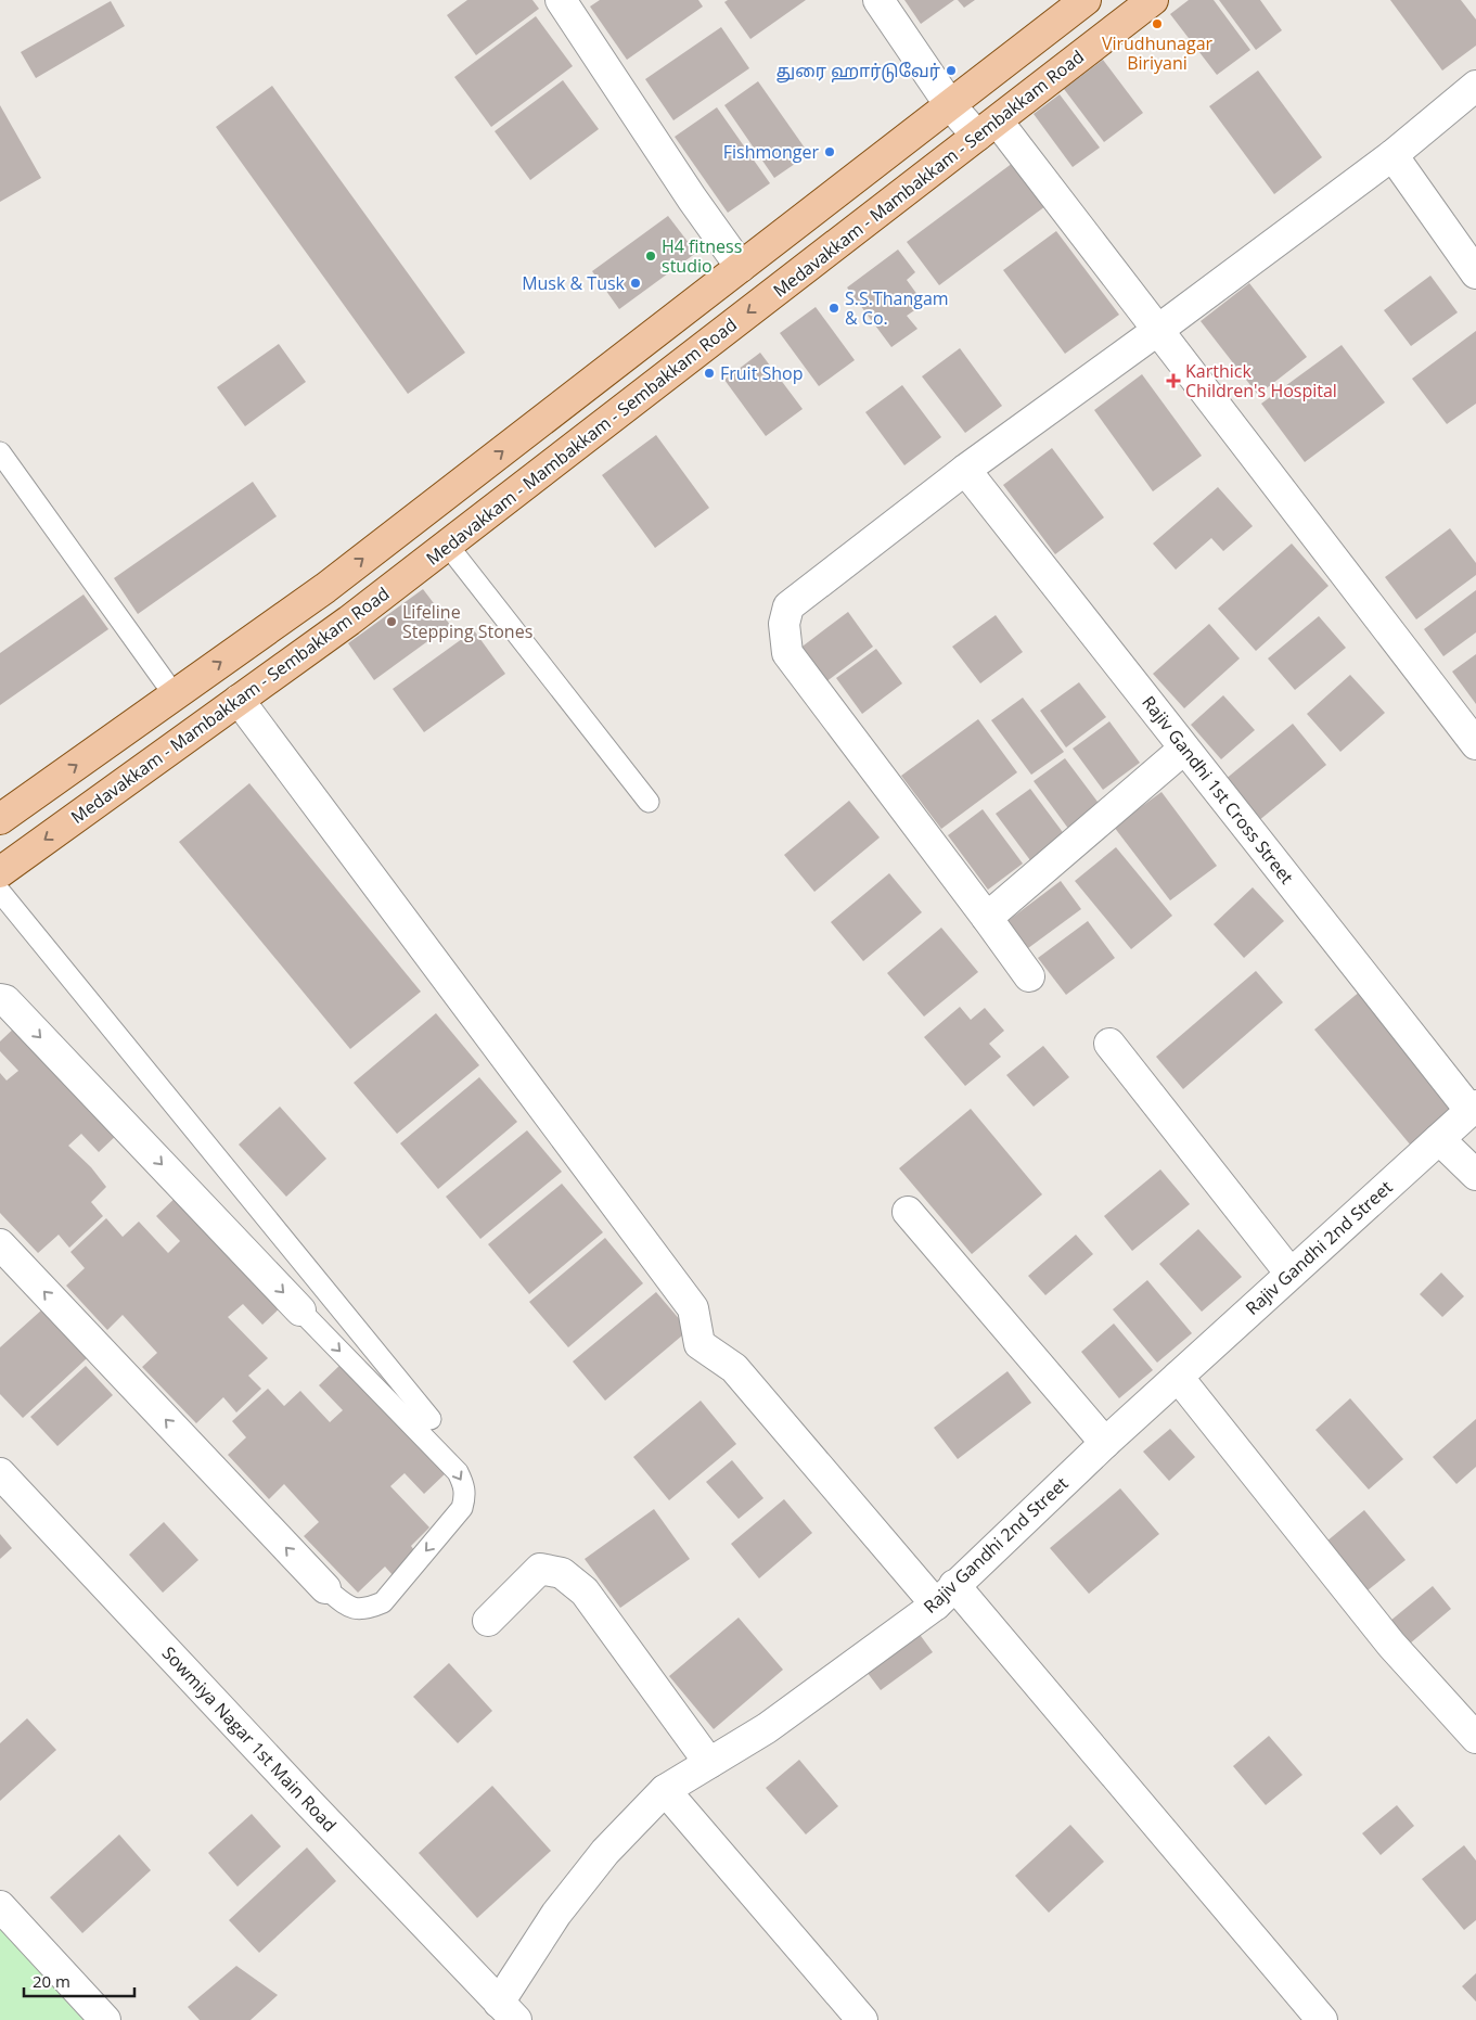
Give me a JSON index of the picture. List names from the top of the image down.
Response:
{
  "streets": {
    "main road": ["Medavakkam - Mambakkam - Sembakkam Road"],
    "street": ["Rajiv Gandhi 1st Cross Street", "Rajiv Gandhi 2nd Street", "Sowmiya Nagar 1st Main Road"]
  },
  "crossings": [
    ["Rajiv Gandhi 1st Cross Street", "Rajiv Gandhi 2nd Street"],
    ["Rajiv Gandhi 2nd Street", "Sowmiya Nagar 1st Main Road"]
  ],
  "places": {
    "other": [
      "Virudhunagar Biriyani",
      "துரை ஹார்டுவேர்",
      "Fishmonger",
      "H4 fitness studio",
      "Musk & Tusk",
      "S.S.Thangam & Co.",
      "Fruit Shop",
      "Lifeline Stepping Stones"
    ],
    "health": ["Karthick Children's Hospital"]
  },
  "scale_bar": "20 m"
}
